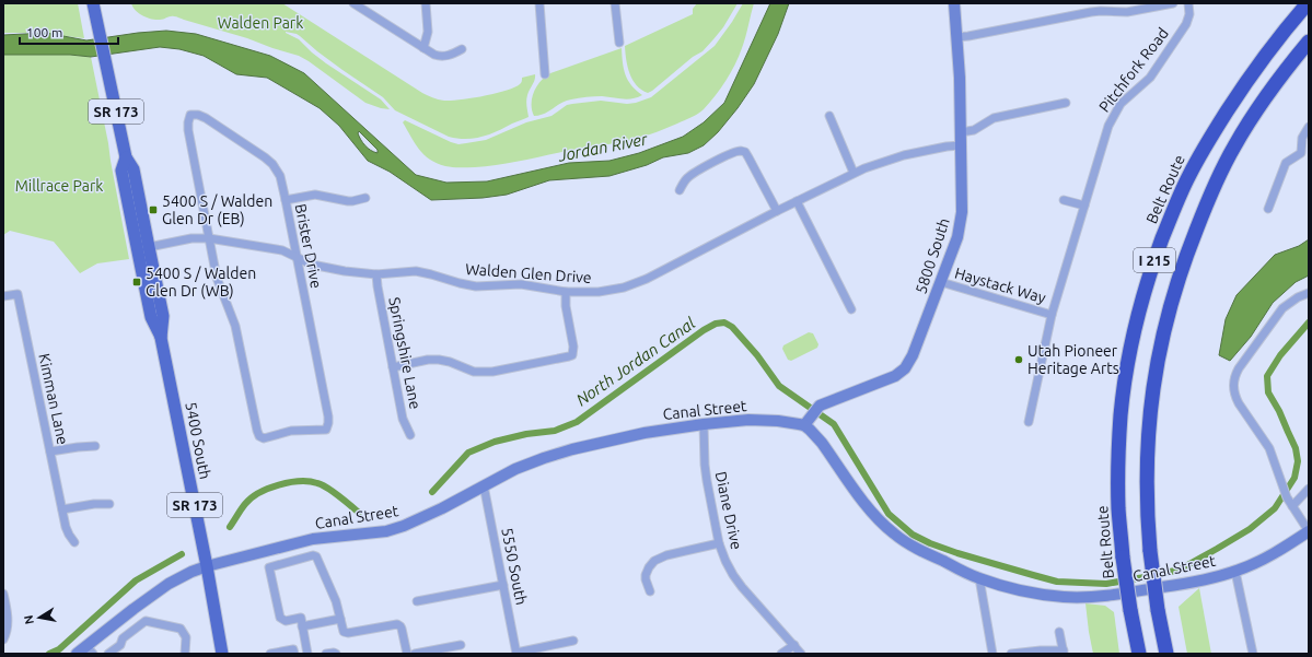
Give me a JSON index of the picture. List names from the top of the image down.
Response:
{
  "streets": {
    "highway": ["Belt Route", "I 215"],
    "main road": ["SR 173", "5400 South"],
    "street": [
      "Pitchfork Road",
      "Brister Drive",
      "5800 South",
      "Walden Glen Drive",
      "Haystack Way",
      "Springshire Lane",
      "Kimman Lane",
      "Canal Street",
      "Diane Drive",
      "5550 South"
    ]
  },
  "crossings": [
    ["Pitchfork Road", "Haystack Way"],
    ["Brister Drive", "Walden Glen Drive"],
    ["5800 South", "Walden Glen Drive"],
    ["5800 South", "Haystack Way"],
    ["5800 South", "Canal Street"],
    ["Walden Glen Drive", "Springshire Lane"],
    ["Walden Glen Drive", "5400 South"],
    ["Canal Street", "5400 South"],
    ["Canal Street", "Diane Drive"],
    ["Canal Street", "5550 South"]
  ],
  "water": ["Jordan River", "North Jordan Canal"],
  "parks": ["Walden Park", "Millrace Park"],
  "places": {
    "transit": ["5400 S / Walden Glen Dr (EB)", "5400 S / Walden Glen Dr (WB)"],
    "other": ["Utah Pioneer Heritage Arts"]
  },
  "scale_bar": "100 m",
  "north": "left"
}
